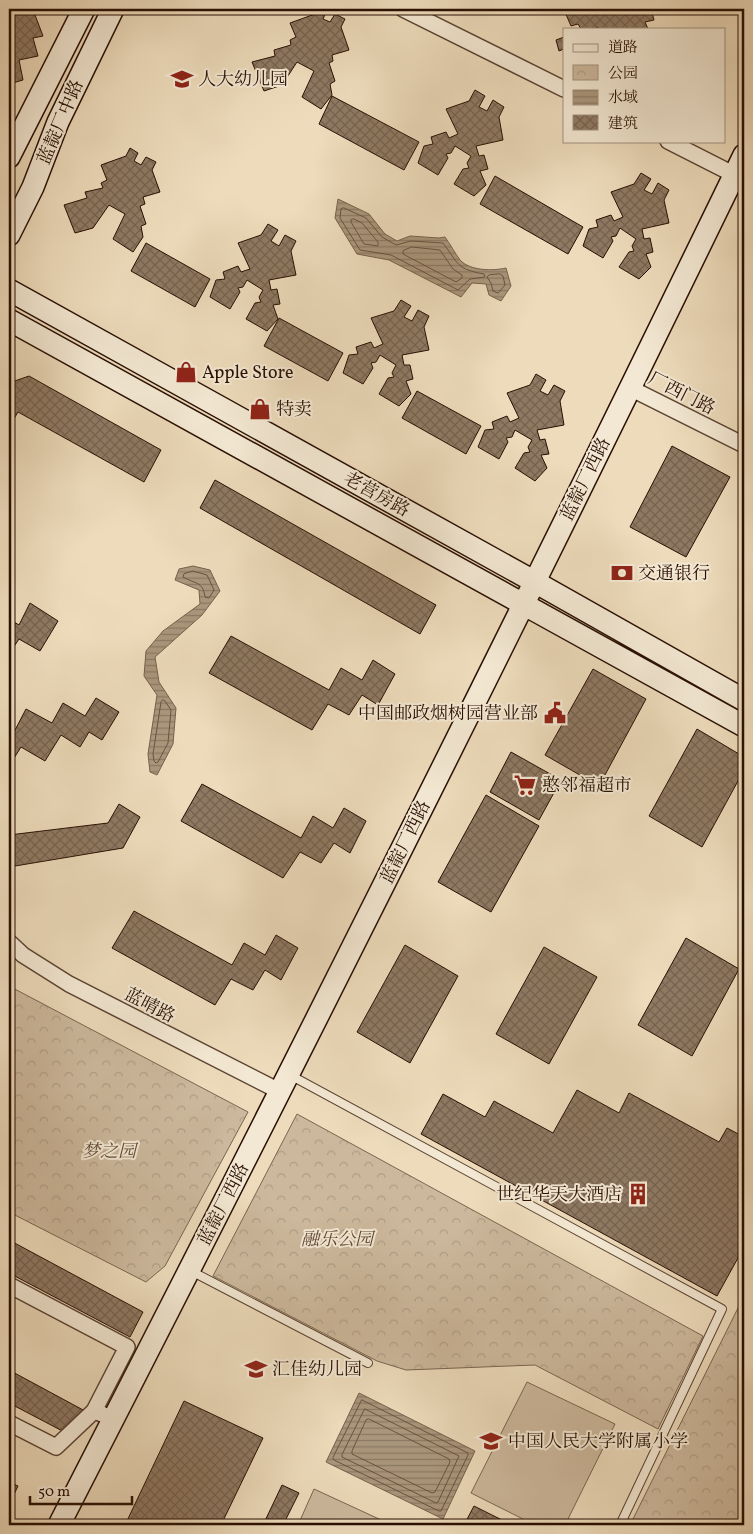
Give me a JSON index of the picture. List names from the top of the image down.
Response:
{
  "streets": {
    "street": [
      "蓝靛厂中路",
      "厂西门路",
      "蓝靛厂西路",
      "老营房路",
      "蓝晴路"
    ]
  },
  "crossings": [
    ["厂西门路", "蓝靛厂西路"],
    ["蓝靛厂西路", "老营房路"],
    ["蓝靛厂西路", "蓝晴路"]
  ],
  "parks": ["梦之园", "融乐公园"],
  "places": {
    "school or university": ["人大幼儿园", "汇佳幼儿园", "中国人民大学附属小学"],
    "shop": ["Apple Store", "特卖"],
    "bank": ["交通银行"],
    "public building": ["中国邮政烟树园营业部"],
    "supermarket": ["憨邻福超市"],
    "building": ["世纪华天大酒店"]
  },
  "legend": [
    "道路",
    "公园",
    "水域",
    "建筑"
  ],
  "scale_bar": "50 m"
}
